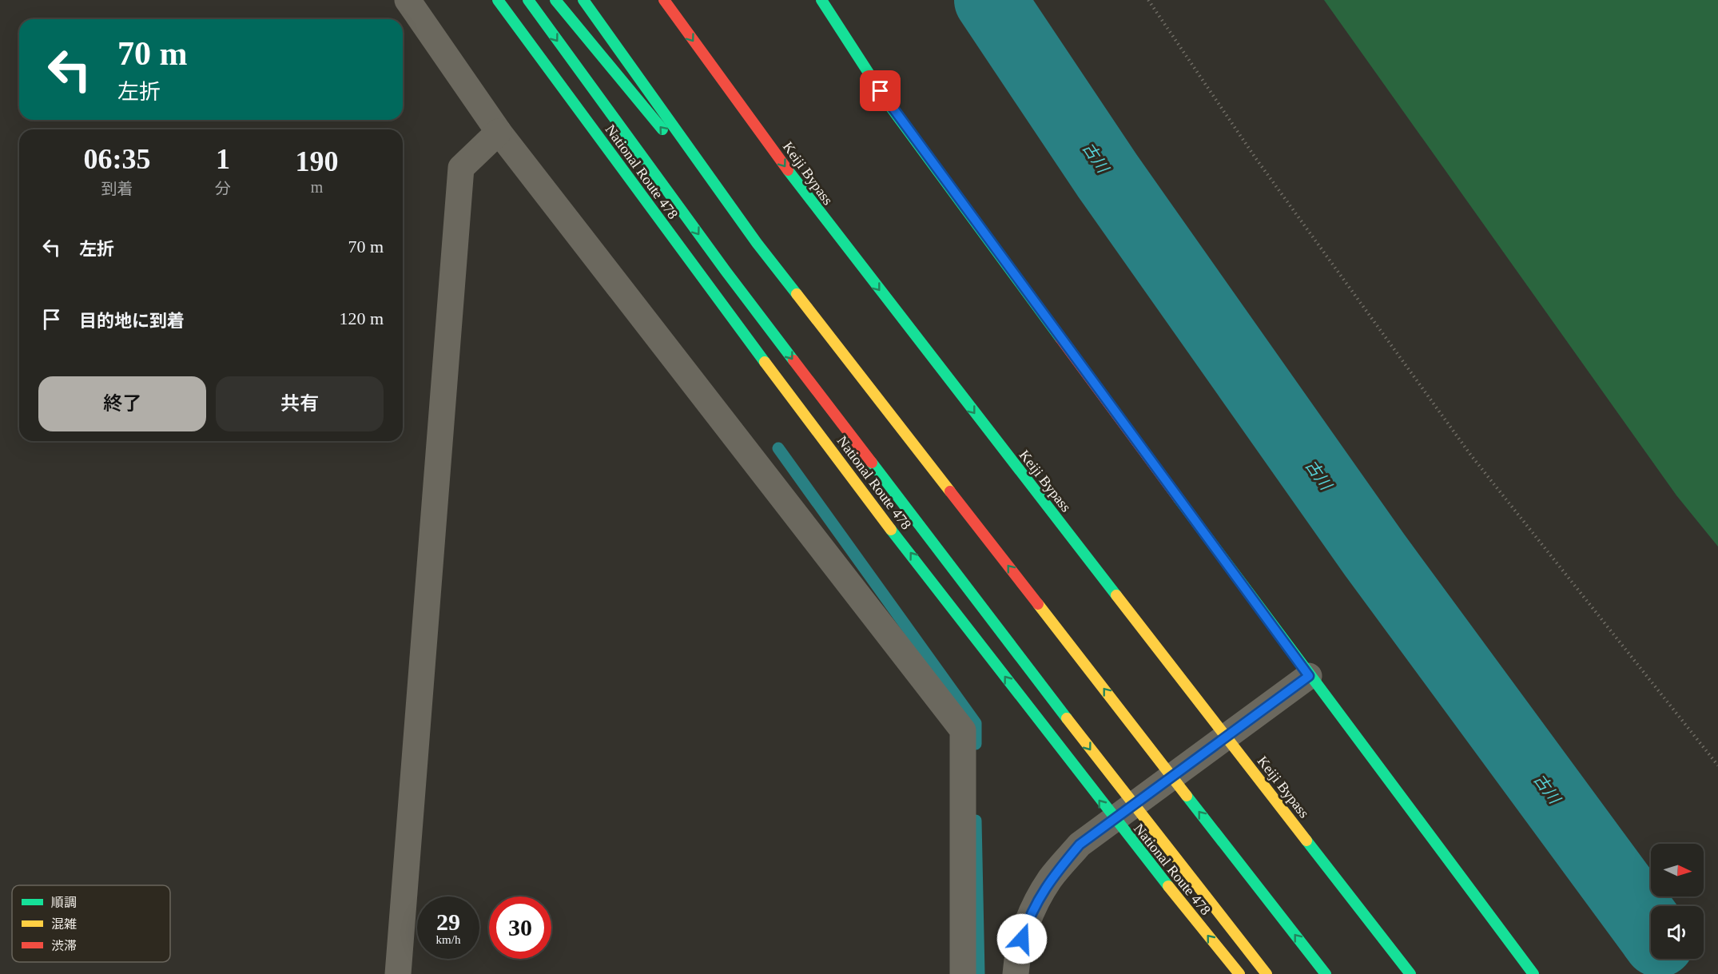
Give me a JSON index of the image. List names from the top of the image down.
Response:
{
  "streets": {
    "main road": ["National Route 478", "Keiji Bypass"]
  },
  "water": ["古川"],
  "legend": ["順調", "混雑", "渋滞"],
  "north": "right",
  "page": {
    "turn": ["70 m", "左折"],
    "eta": [
      "06:35",
      "到着",
      "1",
      "分",
      "190",
      "m"
    ],
    "list": [
      {
        "name": "左折",
        "value": "70 m"
      },
      {
        "name": "目的地に到着",
        "value": "120 m"
      }
    ],
    "buttons": ["終了", "共有"],
    "speed": "29 km/h",
    "limit": "30"
  }
}
